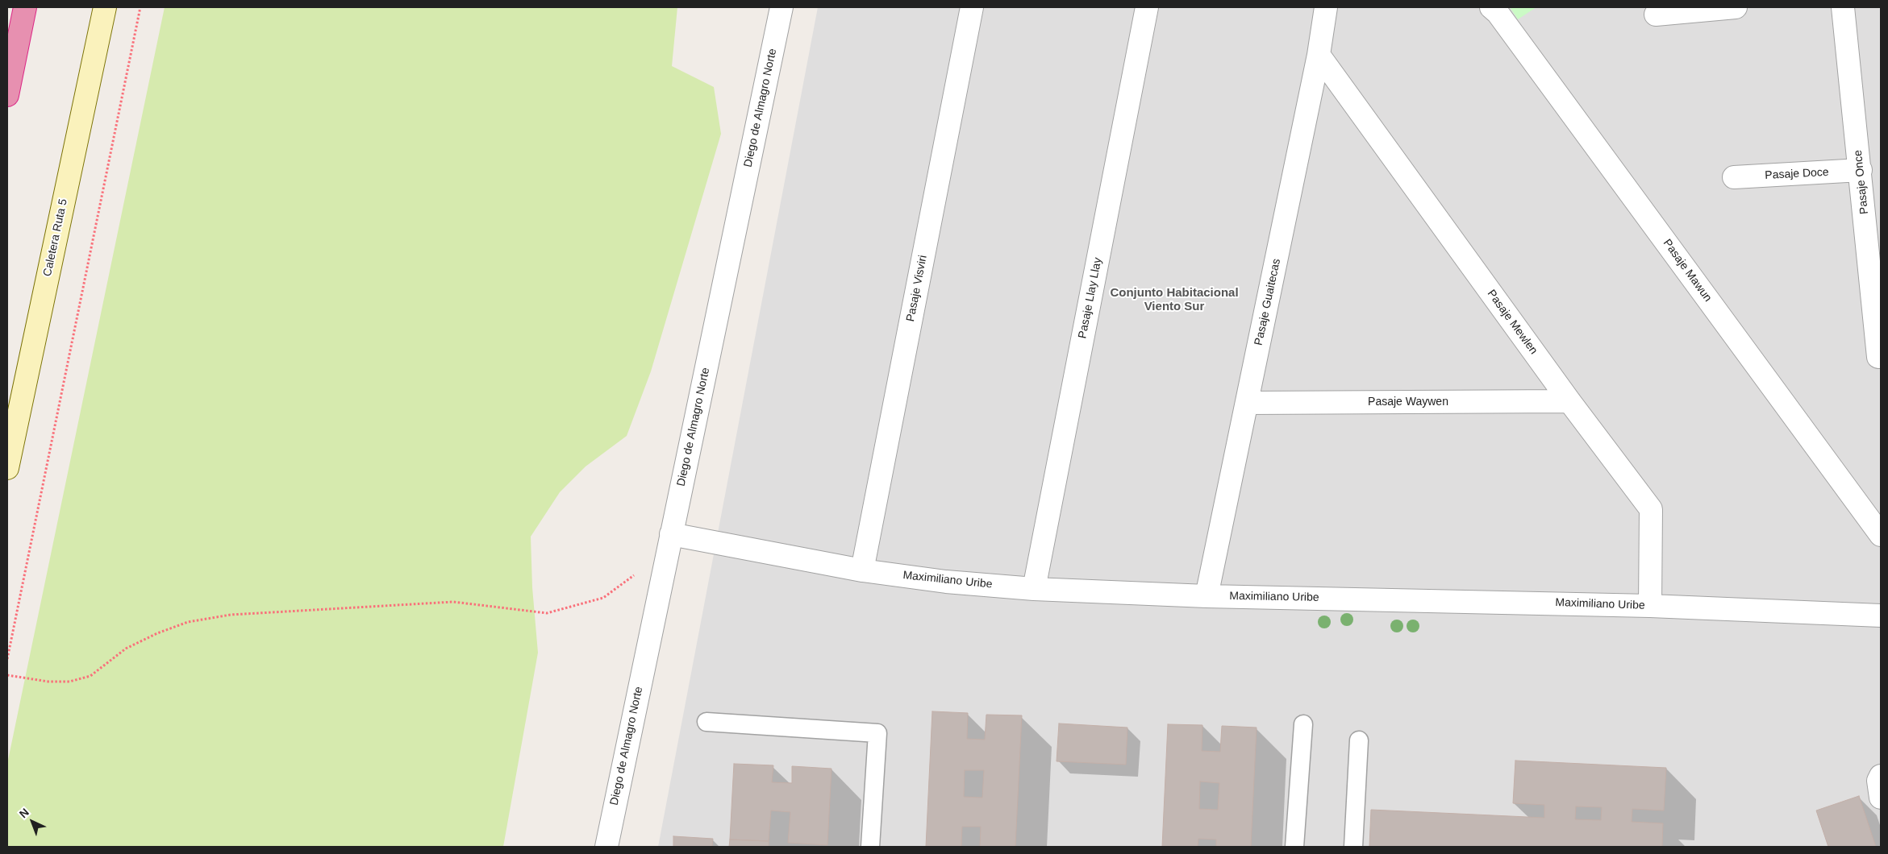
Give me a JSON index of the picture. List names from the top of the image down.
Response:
{
  "streets": {
    "street": [
      "Diego de Almagro Norte",
      "Pasaje Doce",
      "Pasaje Once",
      "Caletera Ruta 5",
      "Pasaje Mawun",
      "Pasaje Visviri",
      "Pasaje Llay Llay",
      "Pasaje Guaitecas",
      "Pasaje Mewlen",
      "Pasaje Waywen",
      "Maximiliano Uribe"
    ]
  },
  "crossings": [
    ["Diego de Almagro Norte", "Maximiliano Uribe"],
    ["Pasaje Doce", "Pasaje Once"],
    ["Pasaje Visviri", "Maximiliano Uribe"],
    ["Pasaje Llay Llay", "Maximiliano Uribe"],
    ["Pasaje Guaitecas", "Pasaje Mewlen"],
    ["Pasaje Guaitecas", "Pasaje Waywen"],
    ["Pasaje Guaitecas", "Maximiliano Uribe"],
    ["Pasaje Mewlen", "Pasaje Waywen"],
    ["Pasaje Mewlen", "Maximiliano Uribe"]
  ],
  "districts": ["Conjunto Habitacional Viento Sur"],
  "north": "top left"
}
